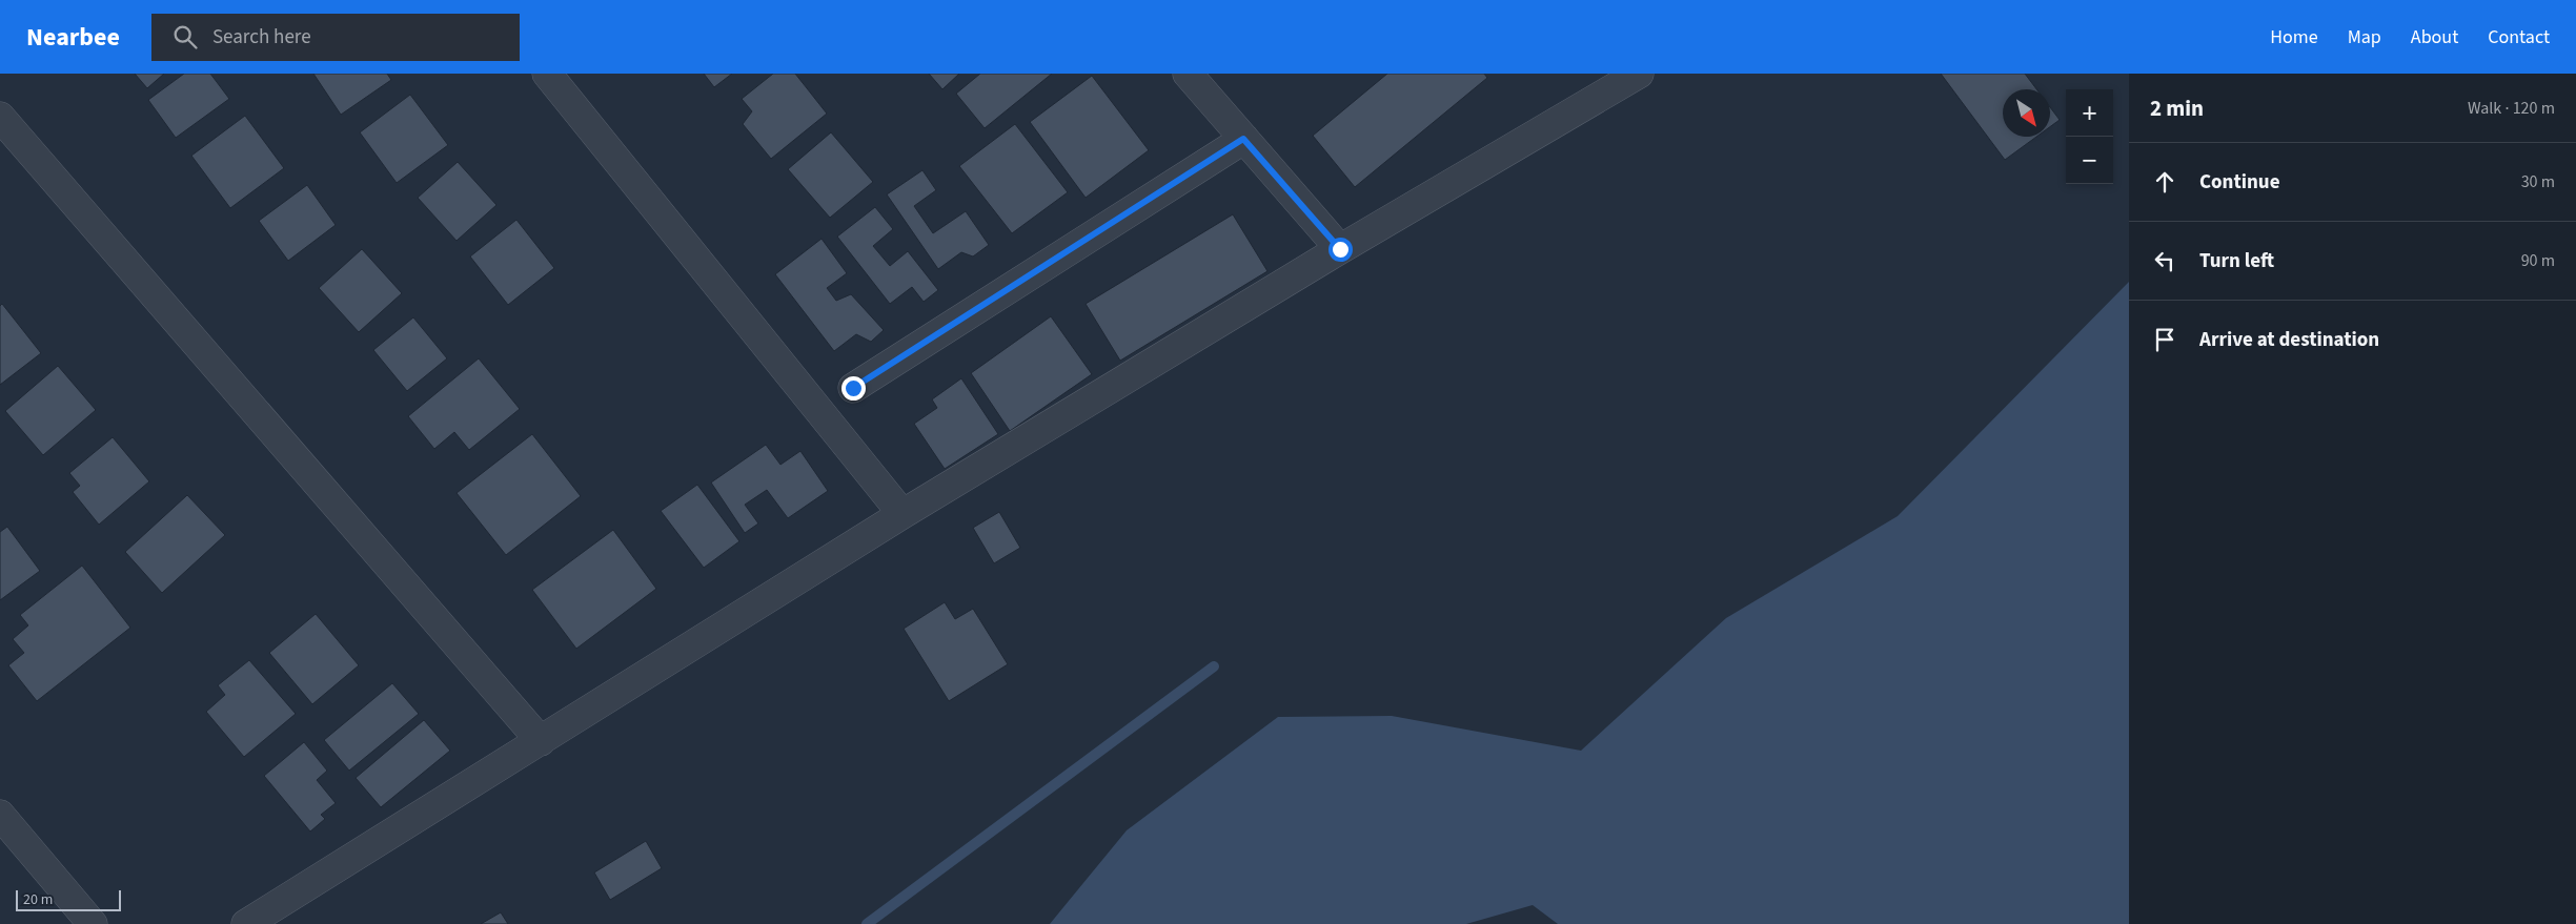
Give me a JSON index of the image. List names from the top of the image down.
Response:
{
  "scale_bar": "20 m",
  "north": "bottom right",
  "page": {
    "header": "Nearbee",
    "search": "Search here",
    "nav": [
      "Home",
      "Map",
      "About",
      "Contact"
    ],
    "heading": ["2 min", "Walk · 120 m"],
    "map_buttons": ["+", "−"],
    "list": [
      ["Continue", "30 m"],
      ["Turn left", "90 m"],
      "Arrive at destination"
    ],
    "scale": "20 m"
  }
}
